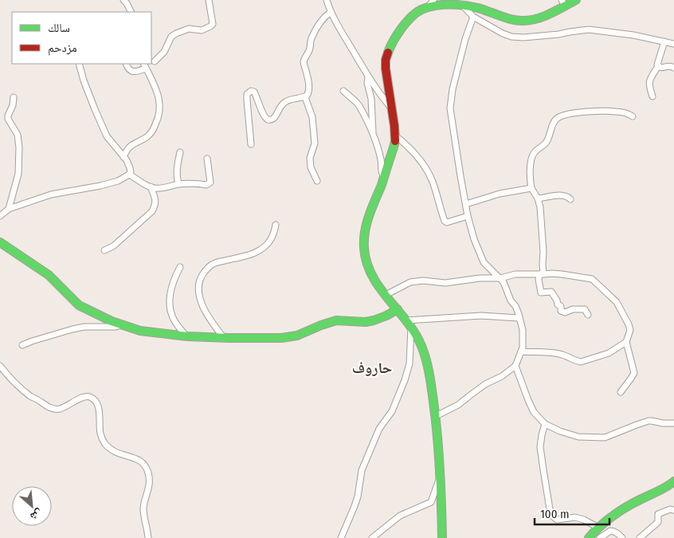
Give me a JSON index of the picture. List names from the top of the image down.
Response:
{
  "districts": ["حاروف"],
  "legend": ["سالك", "مزدحم"],
  "scale_bar": "100 m",
  "north": "bottom right"
}
